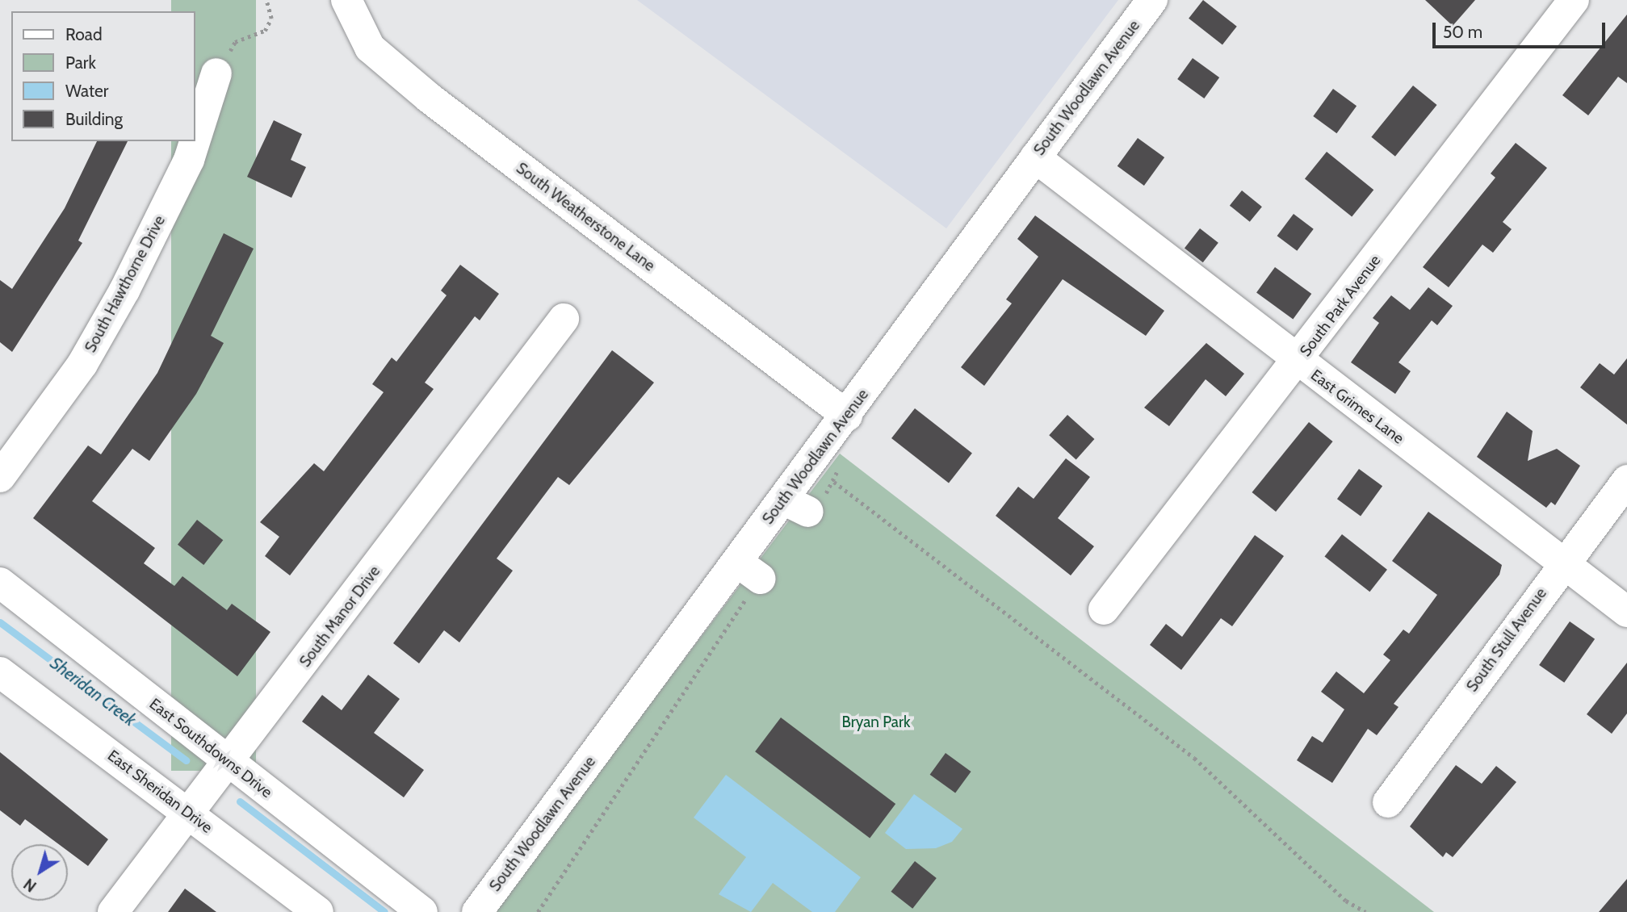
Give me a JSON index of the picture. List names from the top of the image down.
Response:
{
  "streets": {
    "street": [
      "South Woodlawn Avenue",
      "South Weatherstone Lane",
      "South Hawthorne Drive",
      "South Park Avenue",
      "East Grimes Lane",
      "South Manor Drive",
      "South Stull Avenue",
      "East Southdowns Drive",
      "East Sheridan Drive"
    ]
  },
  "crossings": [
    ["South Woodlawn Avenue", "South Weatherstone Lane"],
    ["South Woodlawn Avenue", "East Grimes Lane"],
    ["South Park Avenue", "East Grimes Lane"],
    ["East Grimes Lane", "South Stull Avenue"],
    ["South Manor Drive", "East Southdowns Drive"],
    ["South Manor Drive", "East Sheridan Drive"]
  ],
  "water": ["Sheridan Creek"],
  "parks": ["Bryan Park"],
  "legend": [
    "Road",
    "Park",
    "Water",
    "Building"
  ],
  "scale_bar": "50 m",
  "north": "bottom left"
}
